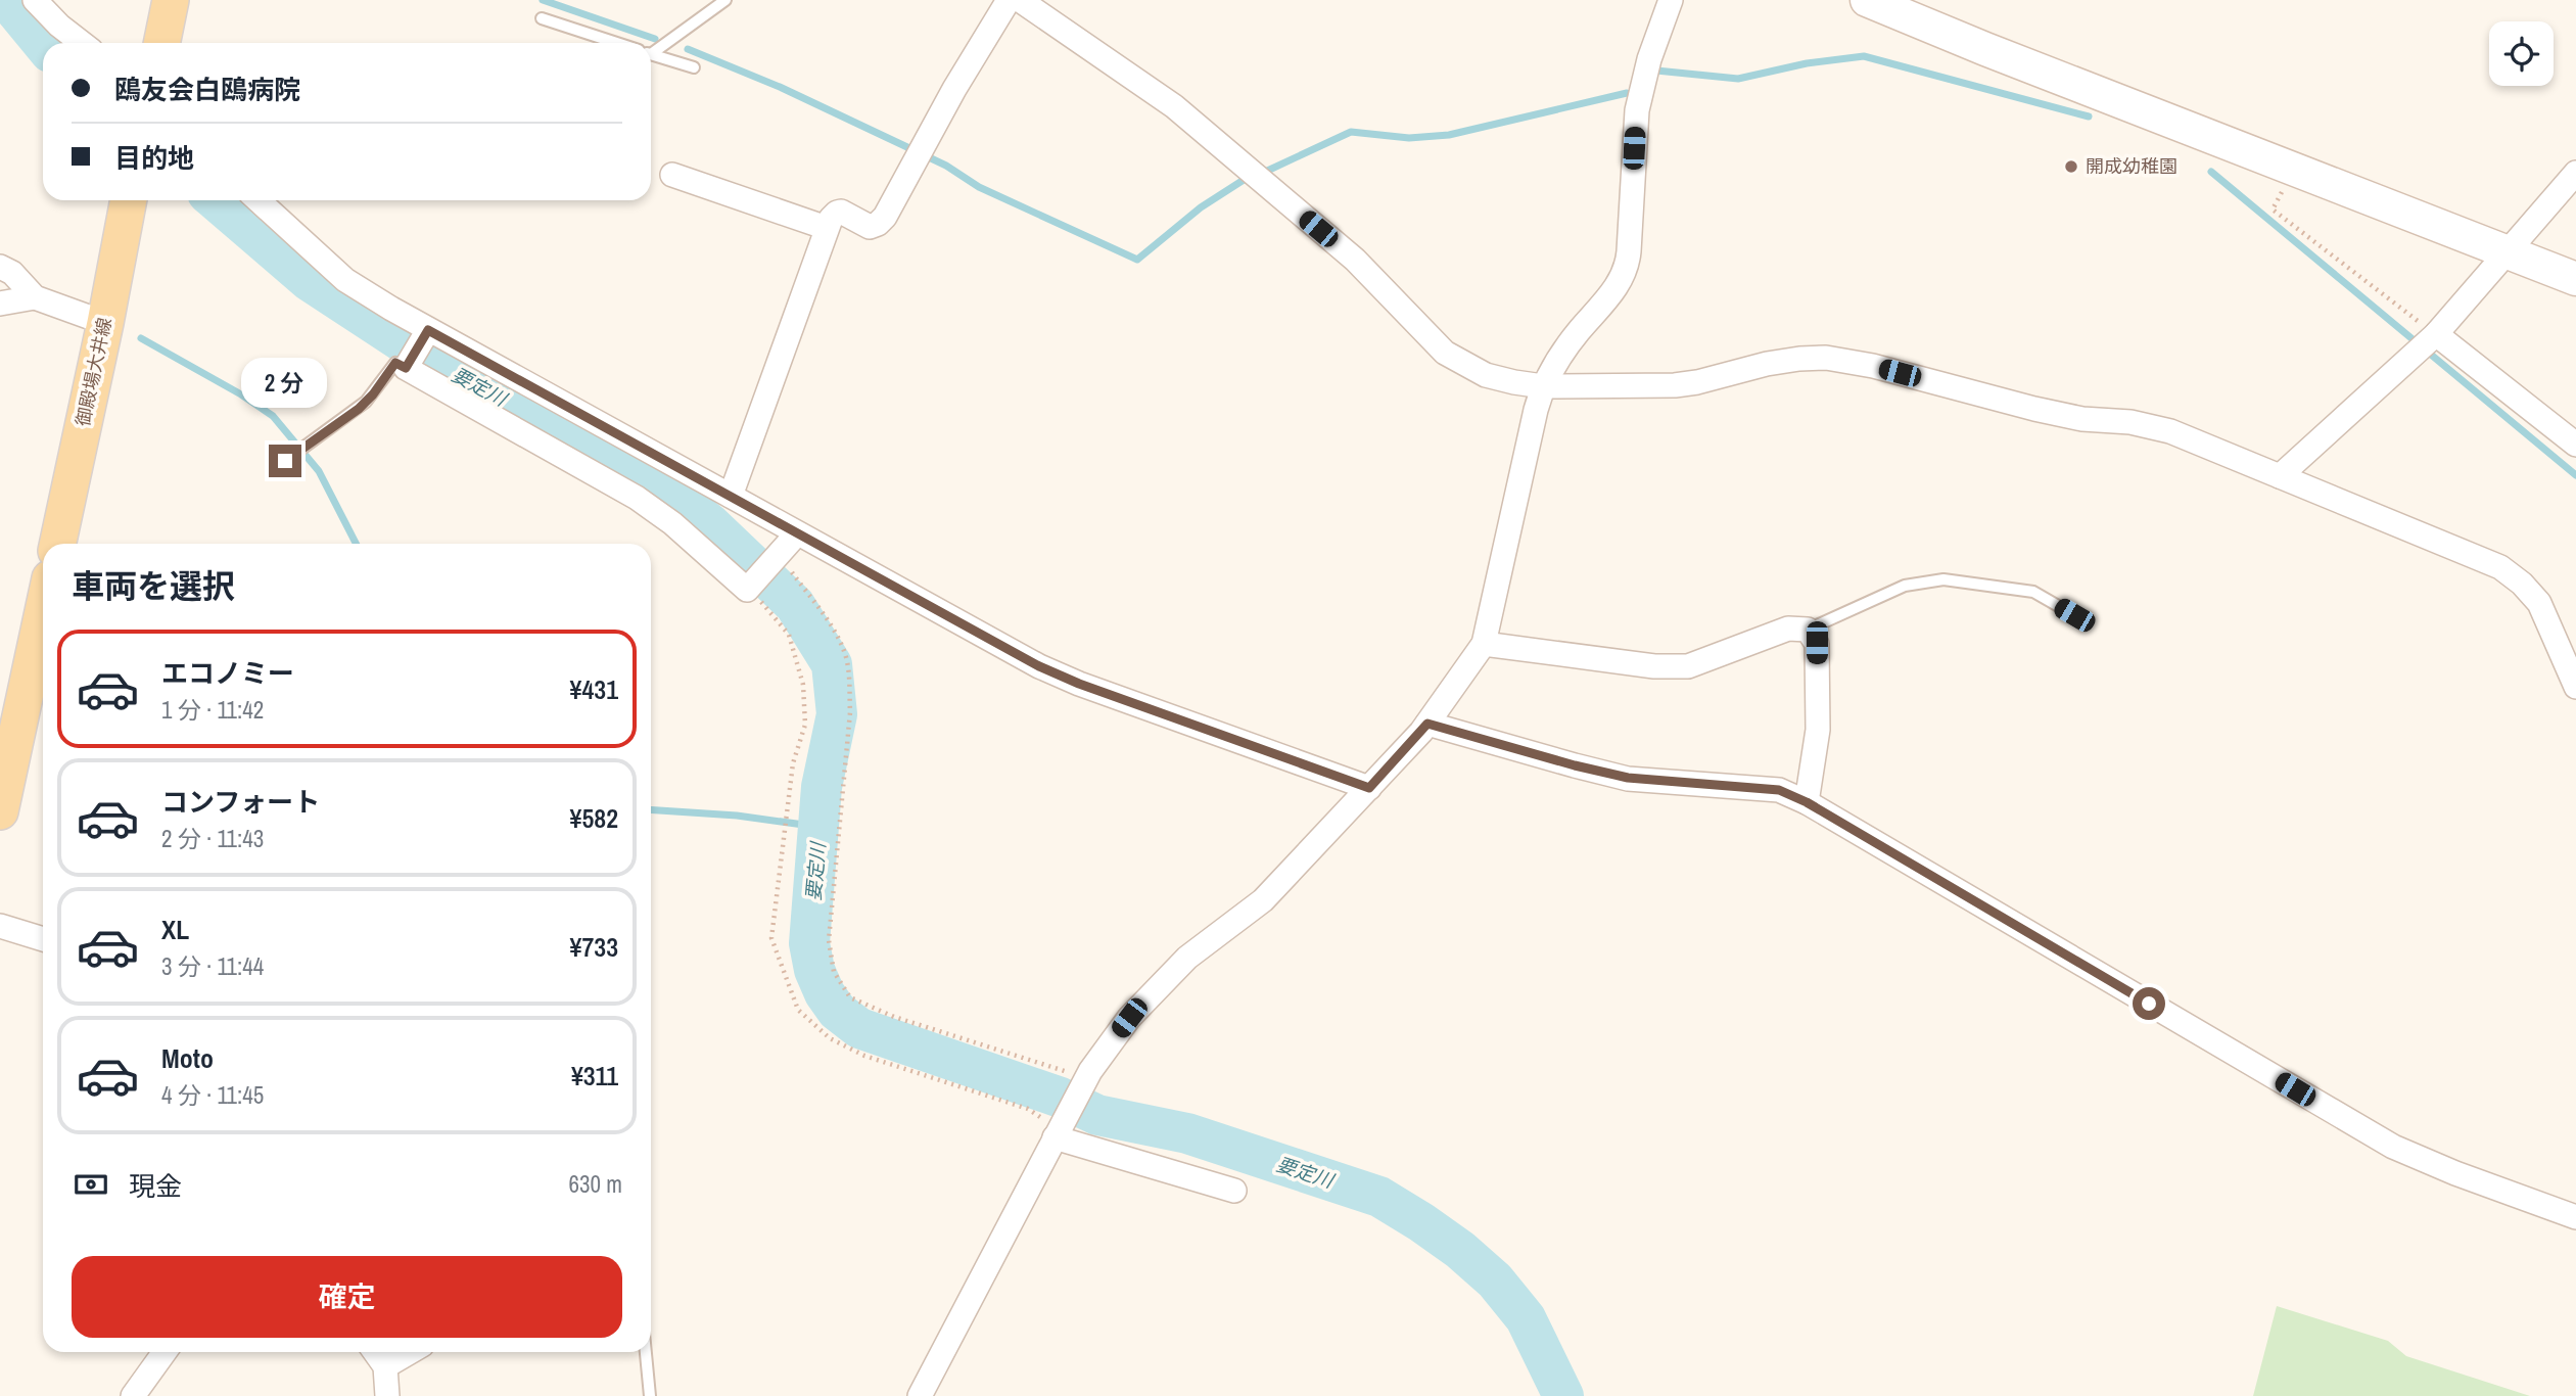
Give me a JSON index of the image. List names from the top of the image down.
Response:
{
  "streets": {
    "main road": ["御殿場大井線"]
  },
  "water": ["要定川"],
  "places": ["開成幼稚園"],
  "page": {
    "banner": ["鴎友会白鴎病院", "目的地"],
    "bubble": "2 分",
    "heading": "車両を選択",
    "list": [
      {
        "name": "エコノミー",
        "note": "1 分 · 11:42",
        "value": "¥431"
      },
      {
        "name": "コンフォート",
        "note": "2 分 · 11:43",
        "value": "¥582"
      },
      {
        "name": "XL",
        "note": "3 分 · 11:44",
        "value": "¥733"
      },
      {
        "name": "Moto",
        "note": "4 分 · 11:45",
        "value": "¥311"
      }
    ],
    "pay": ["現金", "630 m"],
    "buttons": "確定"
  }
}
